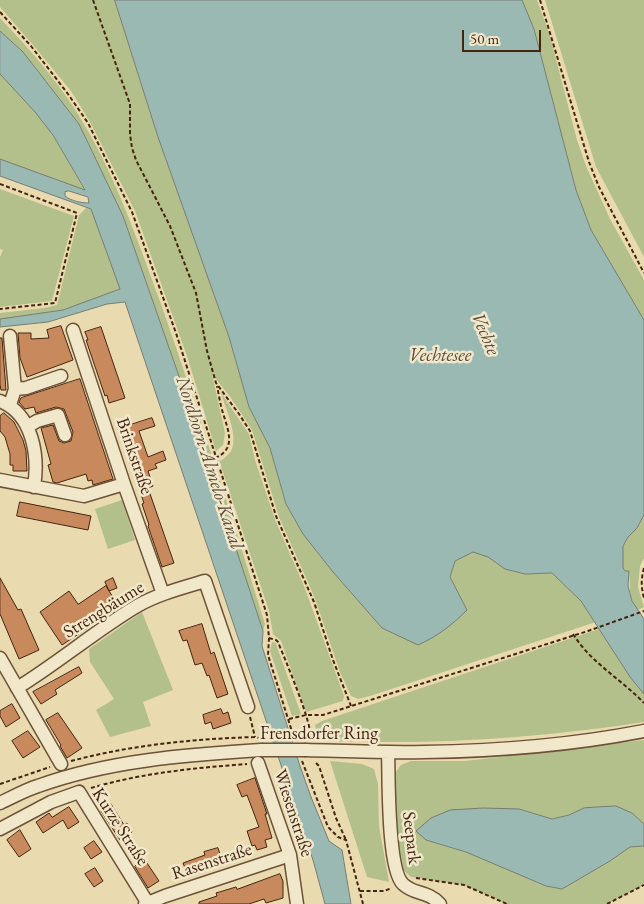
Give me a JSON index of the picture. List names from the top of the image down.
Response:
{
  "streets": {
    "street": [
      "Brinkstraße",
      "Strengbäume",
      "Frensdorfer Ring",
      "Wiesenstraße",
      "Kurze Straße",
      "Seepark",
      "Rasenstraße"
    ]
  },
  "crossings": [
    ["Brinkstraße", "Strengbäume"],
    ["Frensdorfer Ring", "Seepark"],
    ["Wiesenstraße", "Rasenstraße"],
    ["Kurze Straße", "Rasenstraße"]
  ],
  "water": ["Vechte", "Vechtesee", "Nordhorn-Almelo-Kanal"],
  "scale_bar": "50 m"
}
